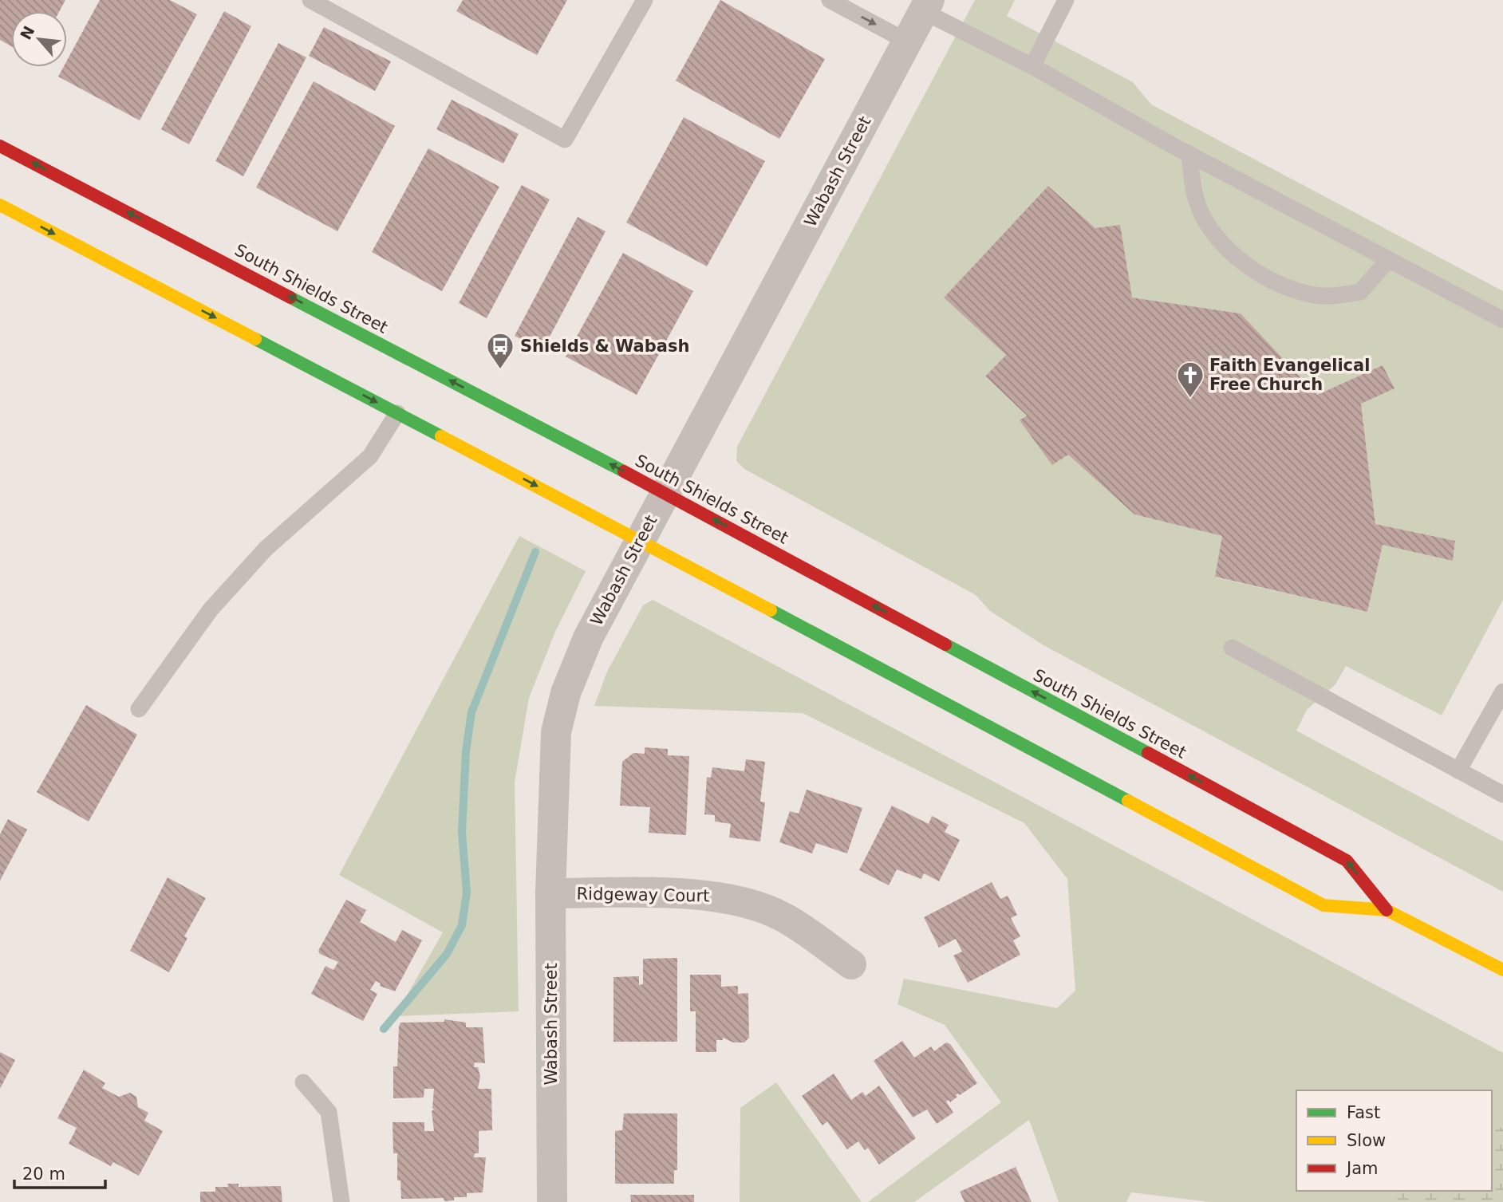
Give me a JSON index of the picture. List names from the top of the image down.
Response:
{
  "streets": {
    "main road": ["South Shields Street"],
    "street": ["Wabash Street", "Ridgeway Court"]
  },
  "crossings": [
    ["Wabash Street", "South Shields Street"],
    ["Wabash Street", "Ridgeway Court"]
  ],
  "places": {
    "bus stop": ["Shields & Wabash"],
    "church": ["Faith Evangelical Free Church"]
  },
  "legend": ["Fast", "Slow", "Jam"],
  "scale_bar": "20 m",
  "north": "top left"
}
